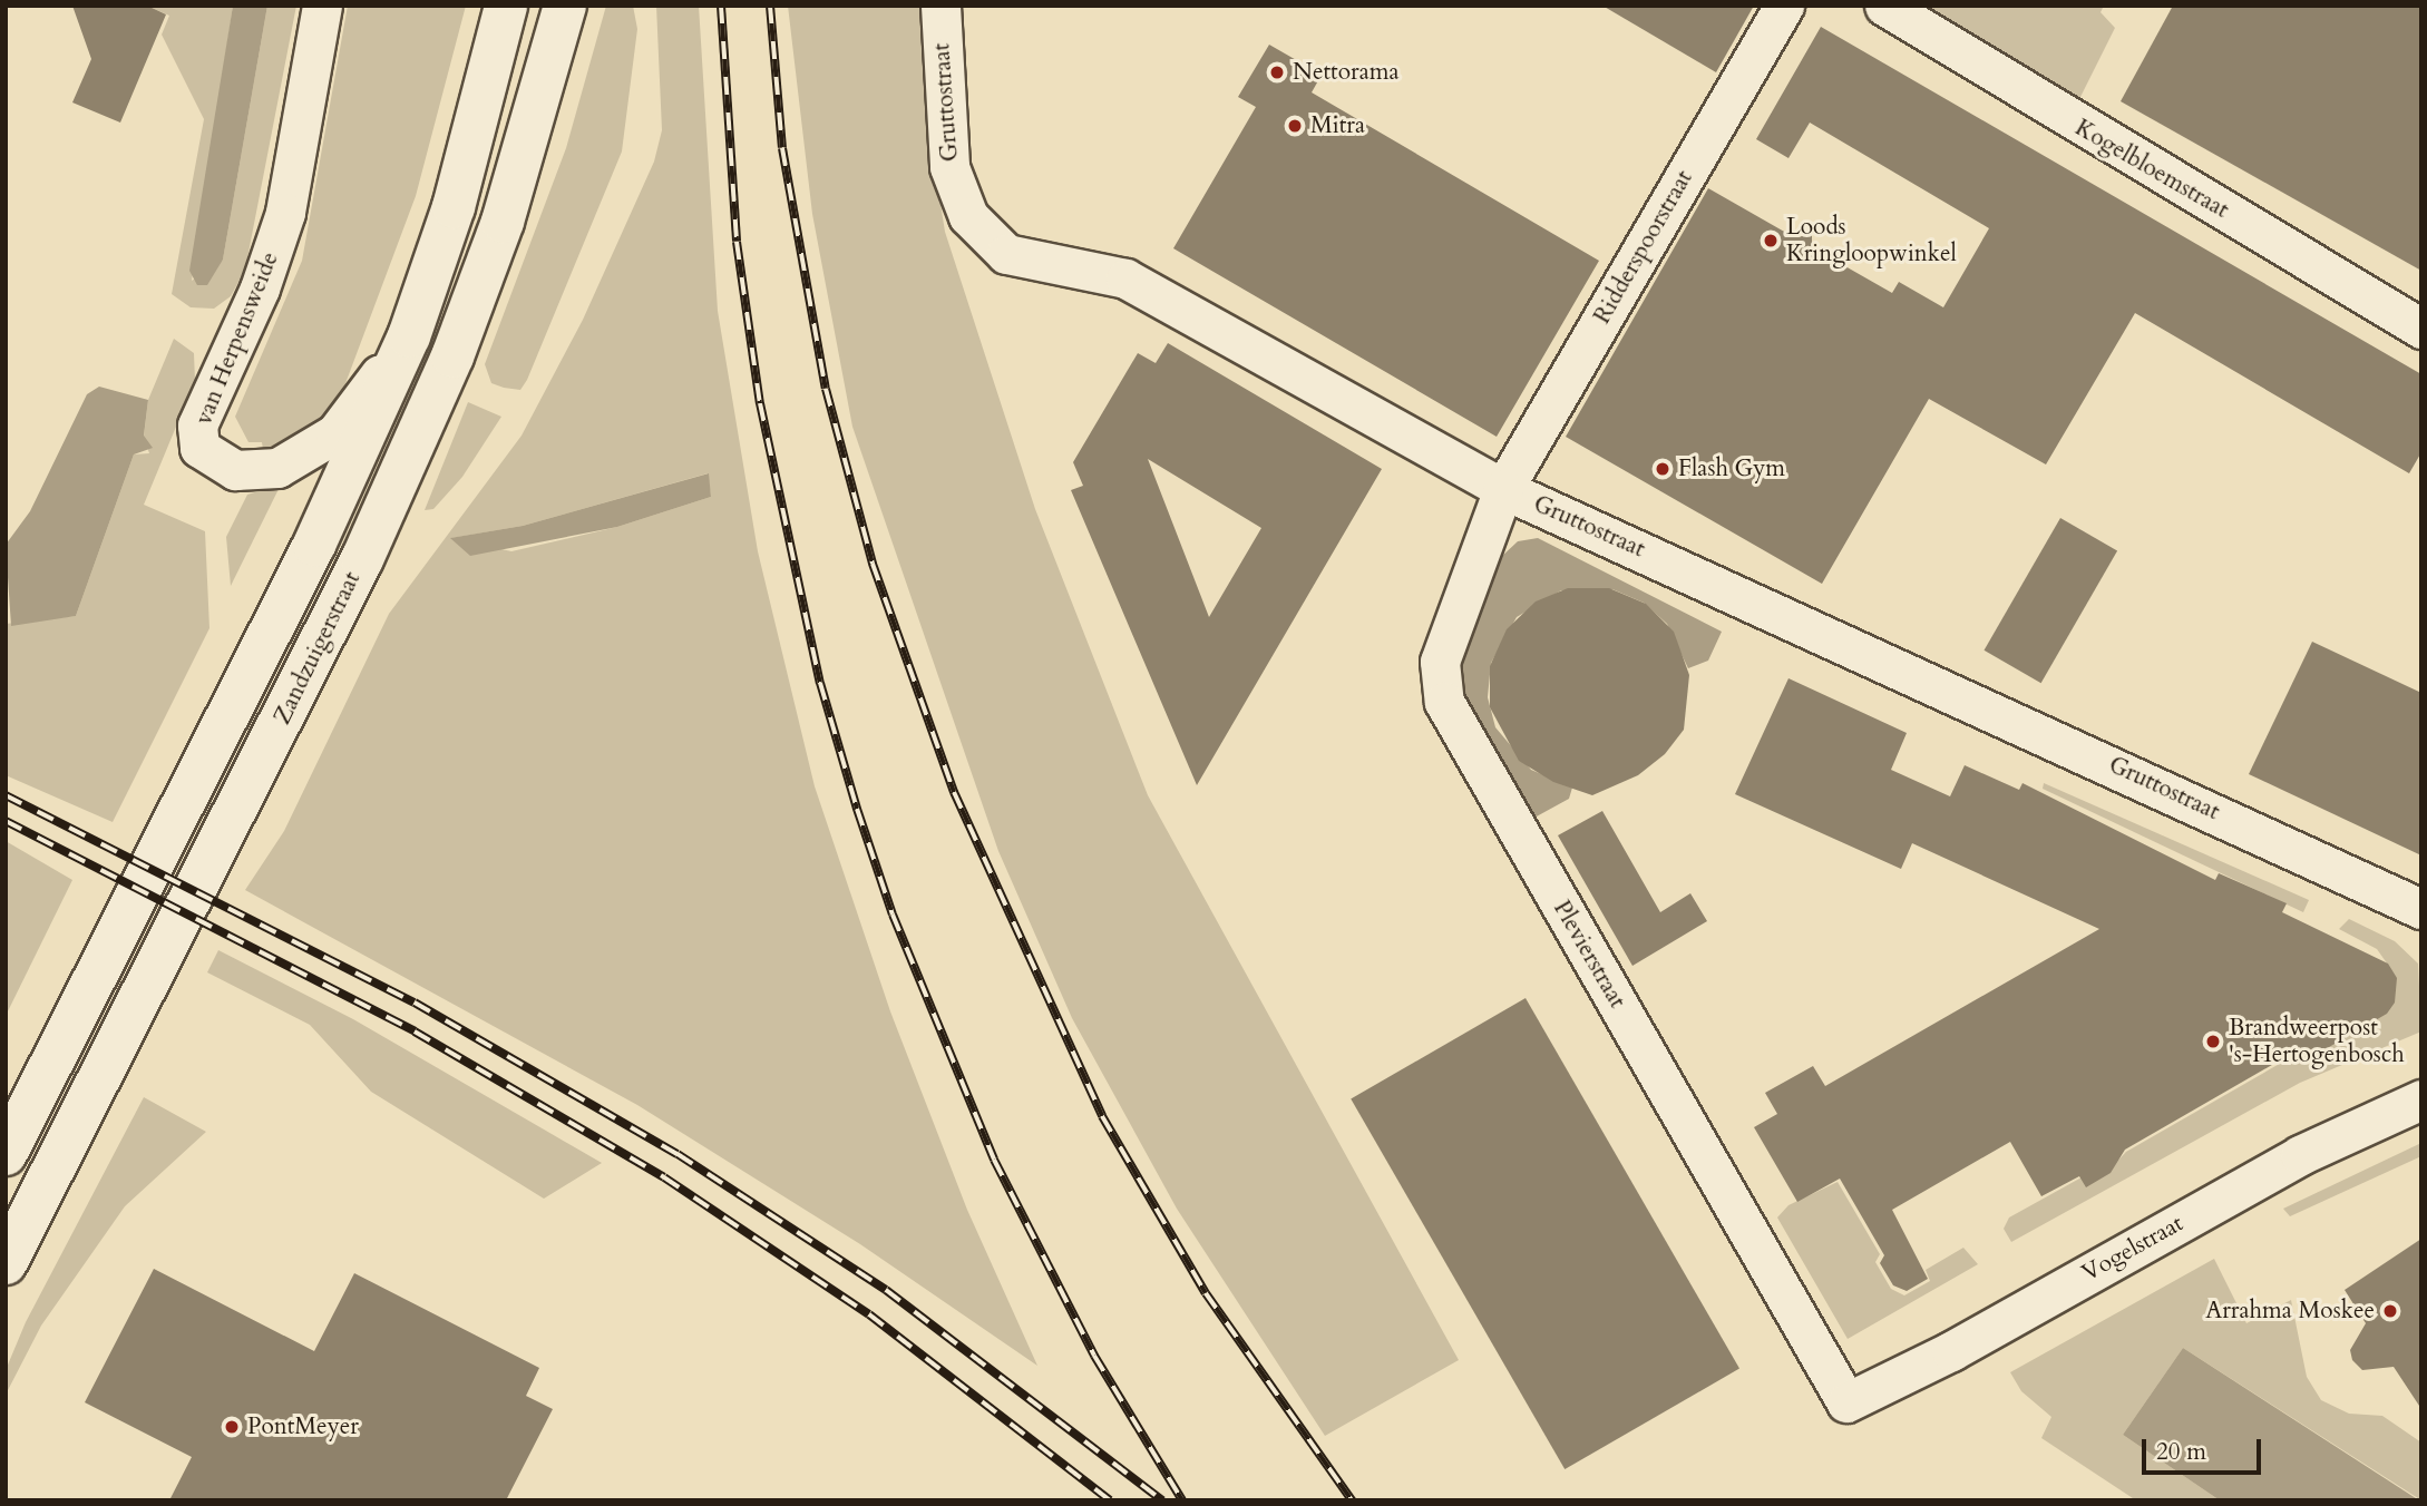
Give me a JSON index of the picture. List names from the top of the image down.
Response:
{
  "streets": {
    "main road": ["Zandzuigerstraat"],
    "street": [
      "Gruttostraat",
      "Kogelbloemstraat",
      "Ridderspoorstraat",
      "van Herpensweide",
      "Plevierstraat",
      "Vogelstraat"
    ]
  },
  "crossings": [
    ["Gruttostraat", "Ridderspoorstraat"],
    ["Gruttostraat", "Plevierstraat"],
    ["Ridderspoorstraat", "Plevierstraat"],
    ["van Herpensweide", "Zandzuigerstraat"],
    ["Plevierstraat", "Vogelstraat"]
  ],
  "places": [
    "Nettorama",
    "Mitra",
    "Loods Kringloopwinkel",
    "Flash Gym",
    "Brandweerpost 's-Hertogenbosch",
    "Arrahma Moskee",
    "PontMeyer"
  ],
  "scale_bar": "20 m"
}
